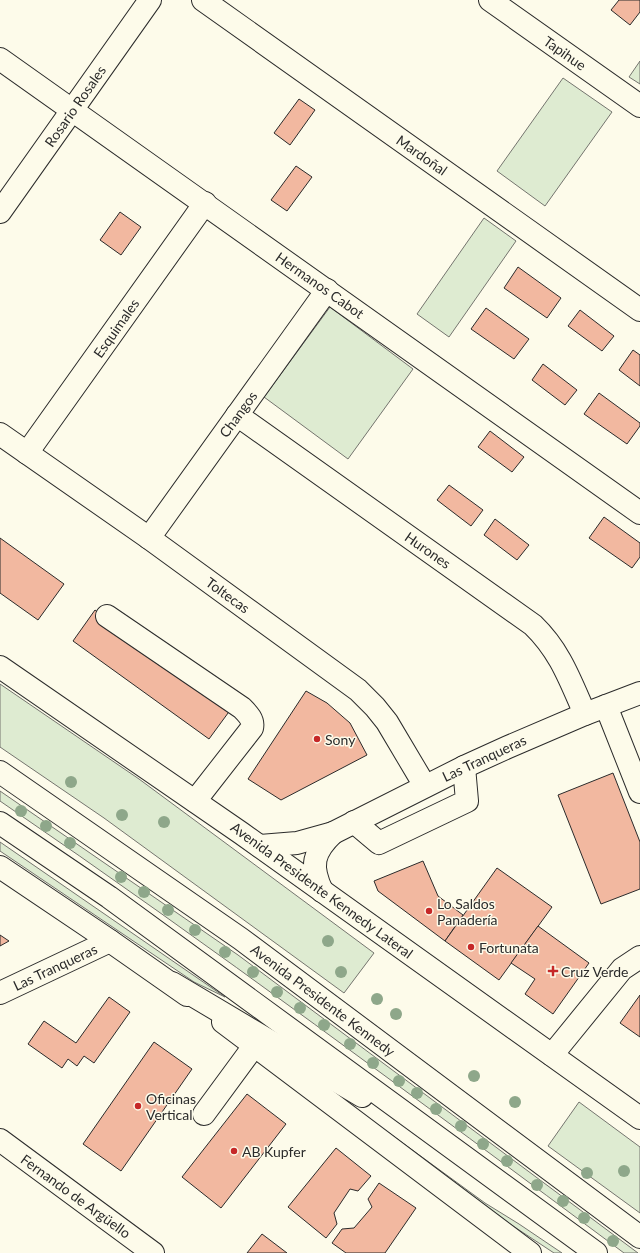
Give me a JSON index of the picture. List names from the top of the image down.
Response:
{
  "streets": {
    "main road": [
      "Tapihue",
      "Rosario Rosales",
      "Mardoñal",
      "Hermanos Cabot",
      "Esquimales",
      "Changos",
      "Hurones",
      "Toltecas",
      "Las Tranqueras",
      "Avenida Presidente Kennedy Lateral",
      "Avenida Presidente Kennedy",
      "Fernando de Argüello"
    ]
  },
  "crossings": [
    ["Rosario Rosales", "Hermanos Cabot"],
    ["Hermanos Cabot", "Esquimales"],
    ["Hermanos Cabot", "Changos"],
    ["Esquimales", "Toltecas"],
    ["Changos", "Hurones"],
    ["Changos", "Toltecas"],
    ["Hurones", "Las Tranqueras"],
    ["Toltecas", "Las Tranqueras"],
    ["Las Tranqueras", "Avenida Presidente Kennedy Lateral"]
  ],
  "places": {
    "other": [
      "Sony",
      "Lo Saldos Panadería",
      "Fortunata",
      "Oficinas Vertical",
      "AB Kupfer"
    ],
    "health": ["Cruz Verde"]
  }
}
